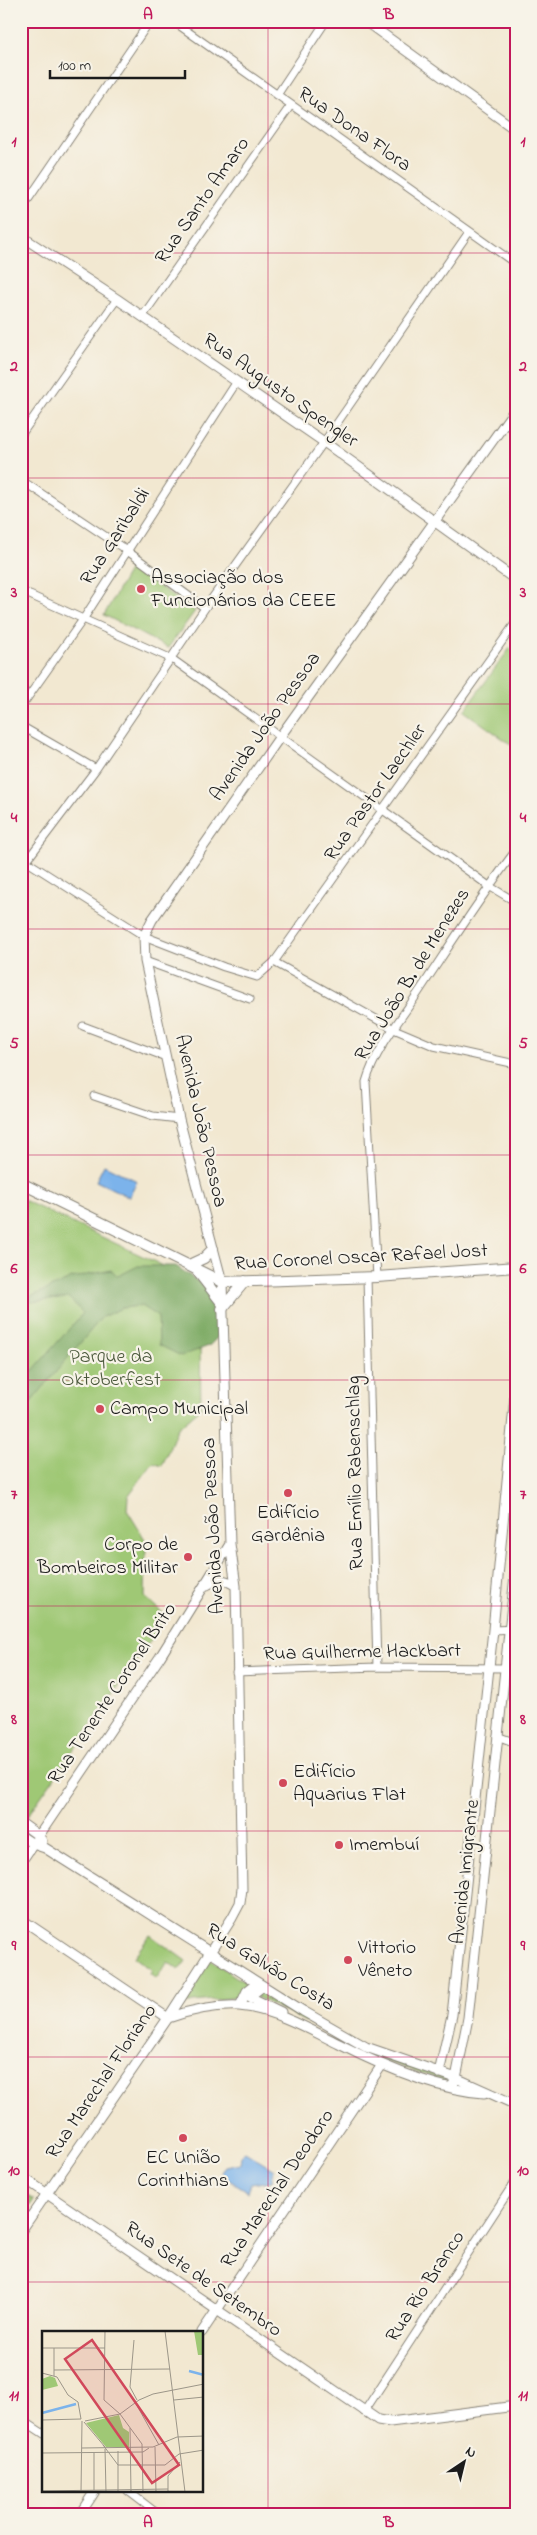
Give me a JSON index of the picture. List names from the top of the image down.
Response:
{
  "streets": {
    "main road": ["Rua Coronel Oscar Rafael Jost"],
    "street": [
      "Rua Dona Flora",
      "Rua Santo Amaro",
      "Rua Augusto Spengler",
      "Rua Garibaldi",
      "Avenida João Pessoa",
      "Rua Pastor Laechler",
      "Rua João B. de Menezes",
      "Rua Emílio Rabenschlag",
      "Rua Guilherme Hackbart",
      "Rua Tenente Coronel Brito",
      "Avenida Imigrante",
      "Rua Galvão Costa",
      "Rua Marechal Floriano",
      "Rua Marechal Deodoro",
      "Rua Sete de Setembro",
      "Rua Rio Branco"
    ]
  },
  "crossings": [
    ["Rua Dona Flora", "Rua Santo Amaro"],
    ["Rua Santo Amaro", "Rua Augusto Spengler"],
    ["Rua Augusto Spengler", "Rua Garibaldi"],
    ["Rua Augusto Spengler", "Avenida João Pessoa"],
    ["Avenida João Pessoa", "Rua Pastor Laechler"],
    ["Avenida João Pessoa", "Rua Coronel Oscar Rafael Jost"],
    ["Avenida João Pessoa", "Rua Guilherme Hackbart"],
    ["Avenida João Pessoa", "Rua Tenente Coronel Brito"],
    ["Avenida João Pessoa", "Rua Galvão Costa"],
    ["Avenida João Pessoa", "Rua Marechal Floriano"],
    ["Rua João B. de Menezes", "Rua Coronel Oscar Rafael Jost"],
    ["Rua João B. de Menezes", "Rua Emílio Rabenschlag"],
    ["Rua Coronel Oscar Rafael Jost", "Rua Emílio Rabenschlag"],
    ["Rua Emílio Rabenschlag", "Rua Guilherme Hackbart"],
    ["Rua Guilherme Hackbart", "Avenida Imigrante"],
    ["Rua Tenente Coronel Brito", "Rua Galvão Costa"],
    ["Avenida Imigrante", "Rua Galvão Costa"],
    ["Rua Galvão Costa", "Rua Marechal Floriano"],
    ["Rua Galvão Costa", "Rua Marechal Deodoro"],
    ["Rua Marechal Floriano", "Rua Sete de Setembro"],
    ["Rua Marechal Deodoro", "Rua Sete de Setembro"],
    ["Rua Sete de Setembro", "Rua Rio Branco"]
  ],
  "parks": ["Parque da Oktoberfest"],
  "places": [
    "Associação dos Funcionários da CEEE",
    "Campo Municipal",
    "Edifício Gardênia",
    "Corpo de Bombeiros Militar",
    "Edifício Aquarius Flat",
    "Imembuí",
    "Vittorio Vêneto",
    "EC União Corinthians"
  ],
  "scale_bar": "100 m",
  "north": "top right",
  "grid": {
    "columns": ["A", "B"],
    "rows": [
      "1",
      "2",
      "3",
      "4",
      "5",
      "6",
      "7",
      "8",
      "9",
      "10",
      "11"
    ]
  }
}
